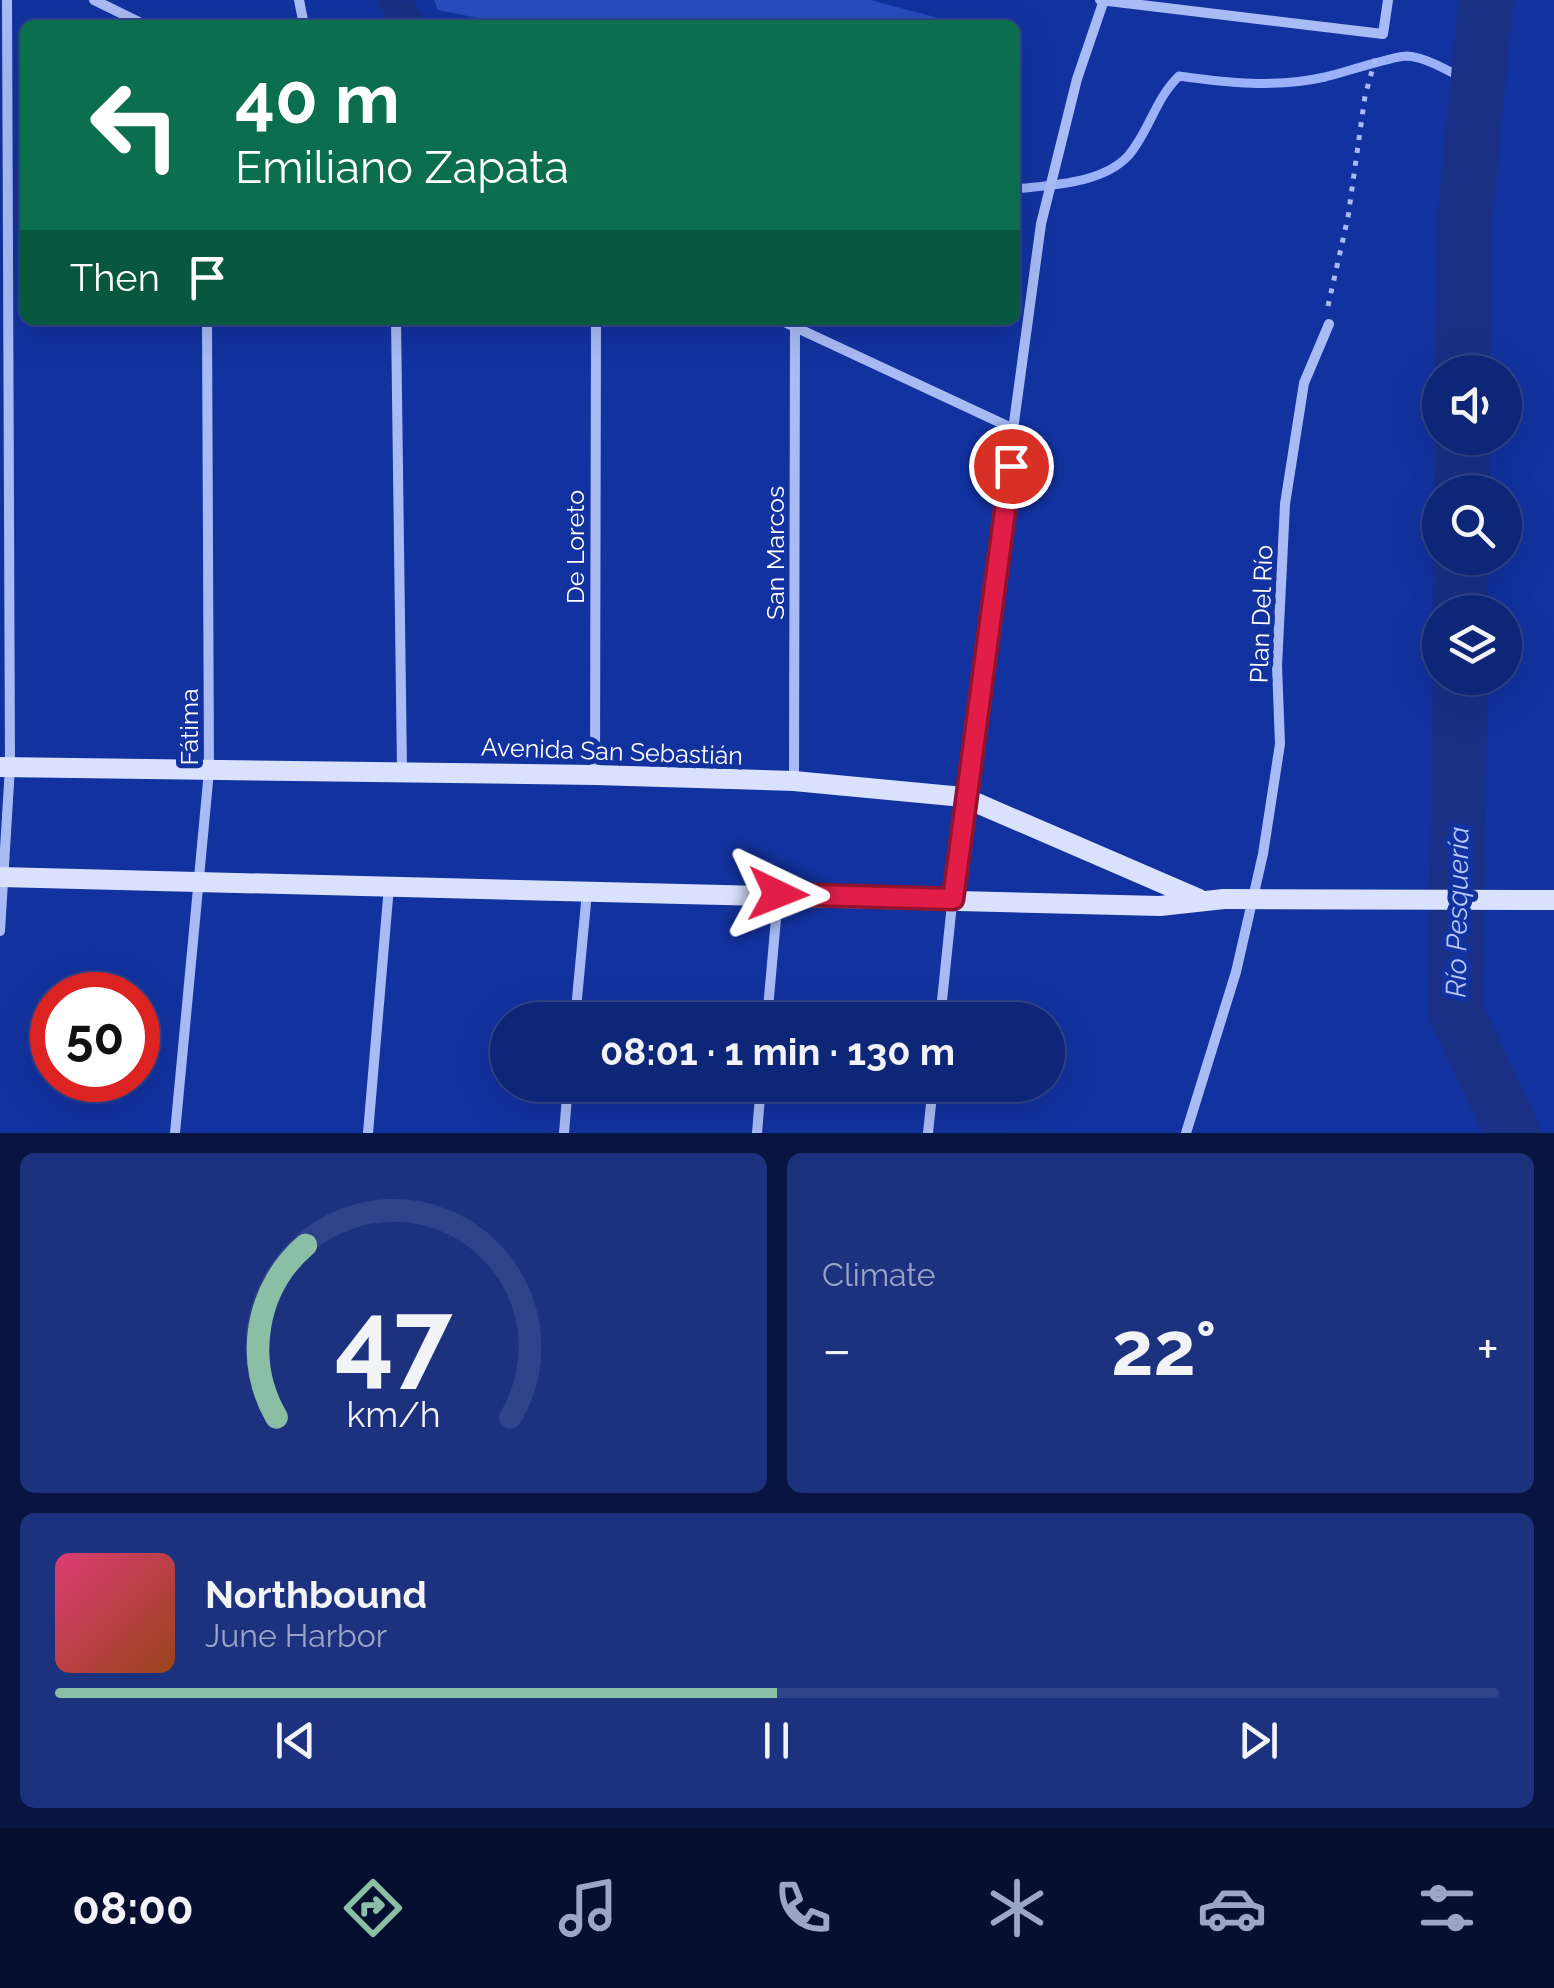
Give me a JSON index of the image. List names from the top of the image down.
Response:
{
  "streets": {
    "main road": ["Avenida San Sebastián"],
    "street": [
      "De Loreto",
      "San Marcos",
      "Plan Del Río",
      "Fátima"
    ]
  },
  "crossings": [
    ["De Loreto", "Avenida San Sebastián"],
    ["San Marcos", "Avenida San Sebastián"],
    ["Fátima", "Avenida San Sebastián"]
  ],
  "water": ["Río Pesquería"],
  "page": {
    "turn": ["40 m", "Emiliano Zapata"],
    "then": "Then",
    "limit": "50",
    "trip": "08:01 · 1 min · 130 m",
    "tile": "Climate",
    "heat": ["−", "22°", "+"],
    "song": ["Northbound", "June Harbor"],
    "tabs": "08:00",
    "gauge": ["47", "km/h"]
  }
}
